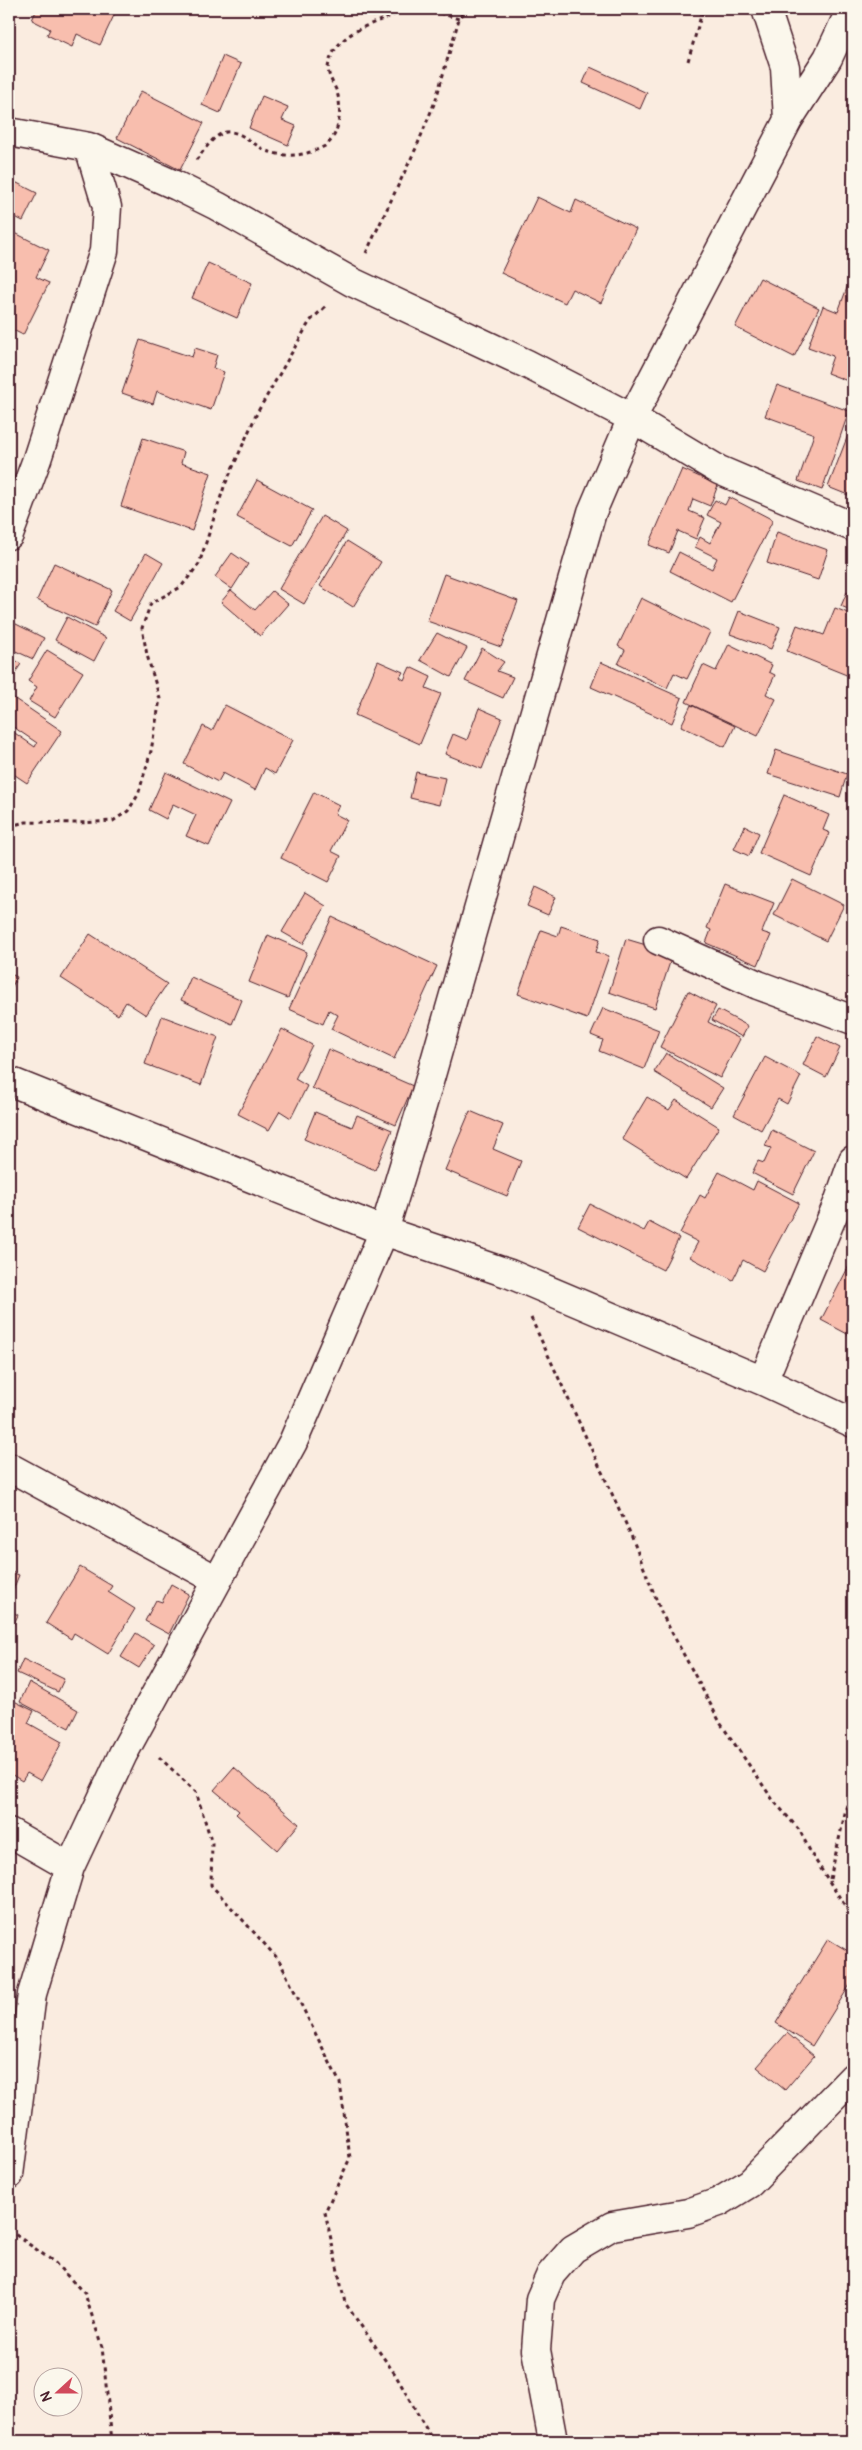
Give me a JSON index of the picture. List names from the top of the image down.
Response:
{
  "north": "left"
}
